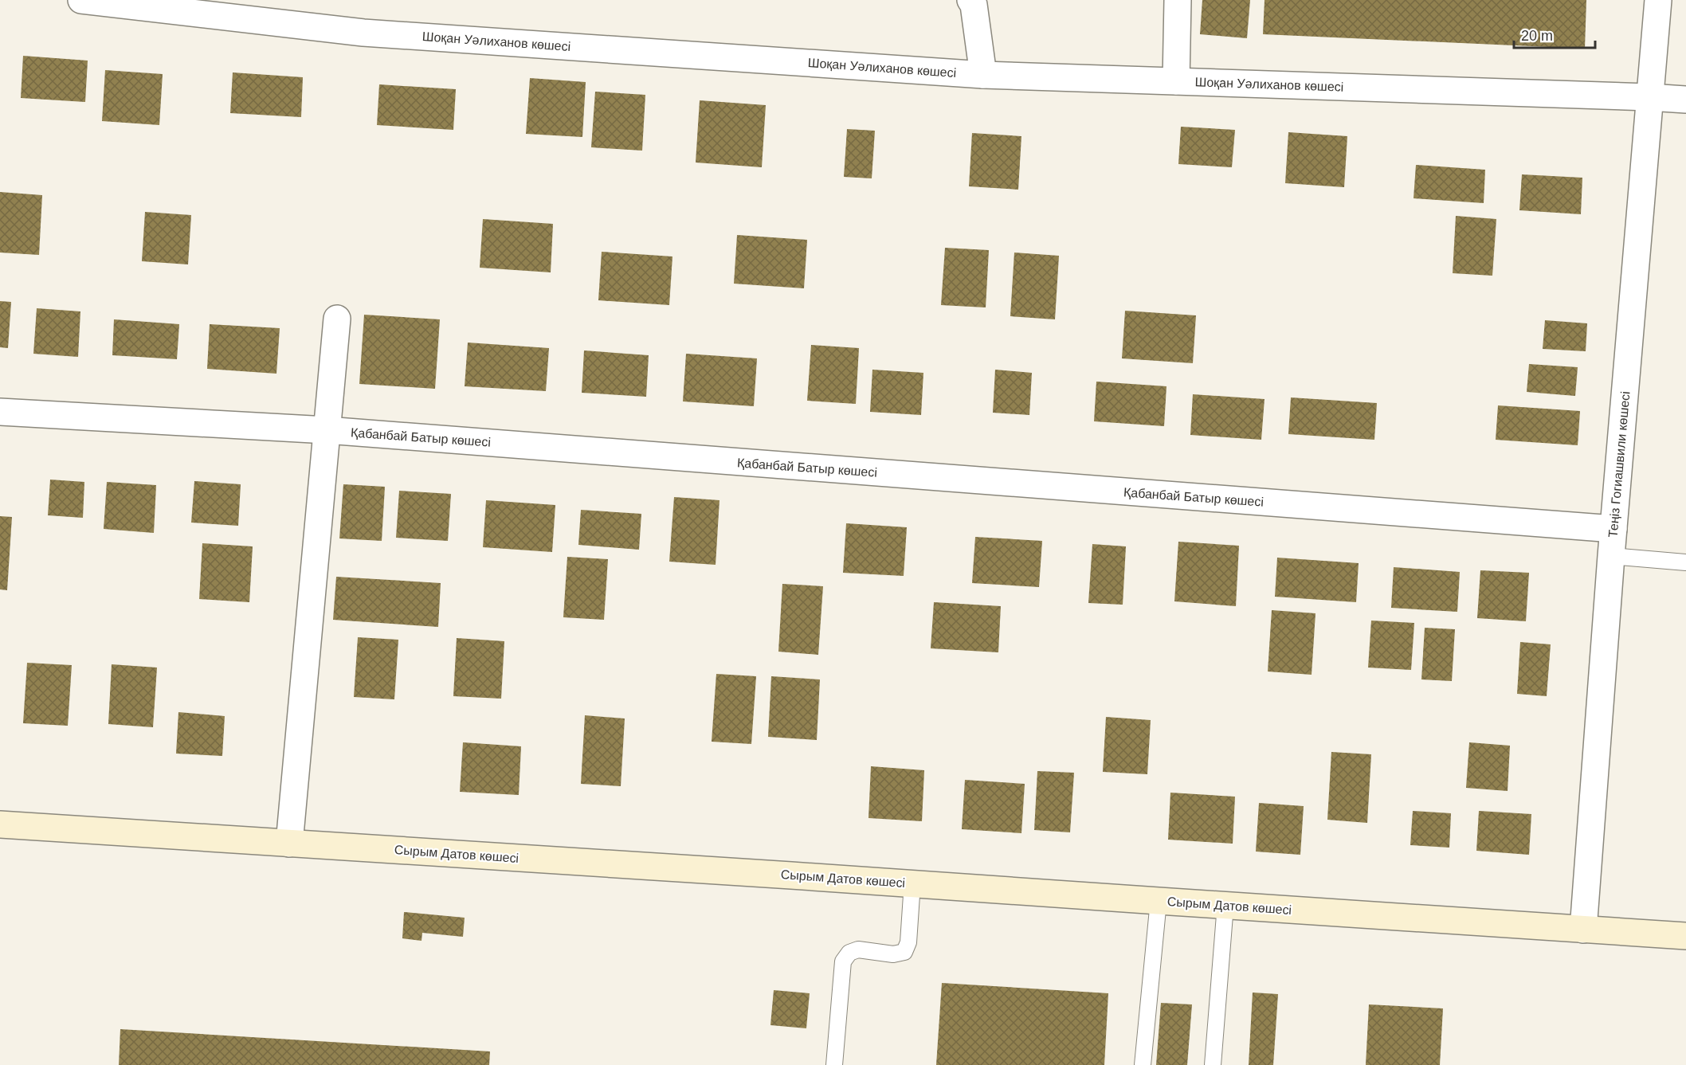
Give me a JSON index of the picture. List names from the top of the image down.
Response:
{
  "streets": {
    "main road": ["Сырым Датов көшесі"],
    "street": ["Шоқан Уәлиханов көшесі", "Қабанбай Батыр көшесі", "Теңіз Гогиашвили көшесі"]
  },
  "crossings": [
    ["Шоқан Уәлиханов көшесі", "Теңіз Гогиашвили көшесі"],
    ["Қабанбай Батыр көшесі", "Теңіз Гогиашвили көшесі"],
    ["Теңіз Гогиашвили көшесі", "Сырым Датов көшесі"]
  ],
  "scale_bar": "20 m"
}
